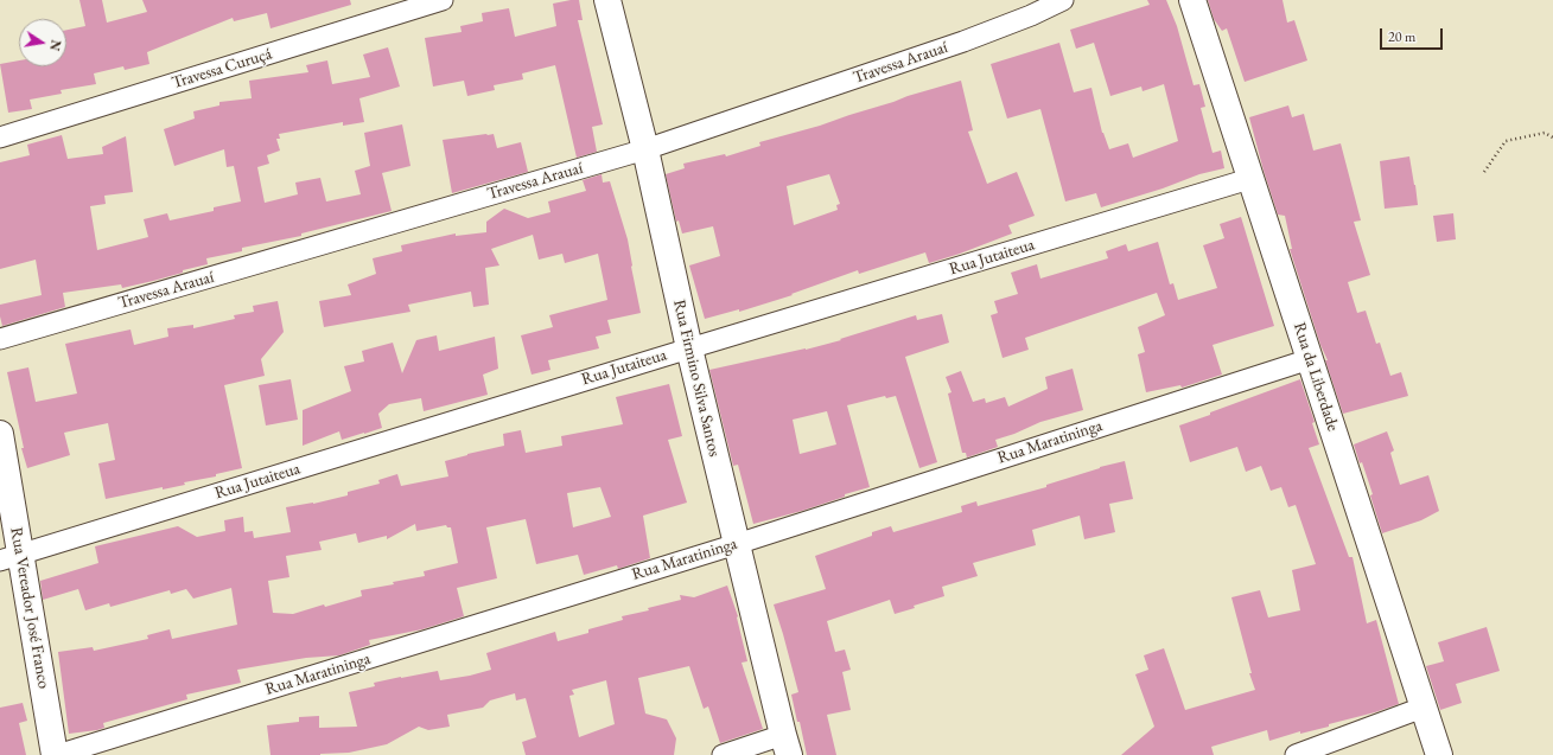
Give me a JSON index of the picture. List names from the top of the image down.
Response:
{
  "streets": {
    "street": [
      "Travessa Arauaí",
      "Travessa Curuçá",
      "Rua Jutaiteua",
      "Rua da Liberdade",
      "Rua Firmino Silva Santos",
      "Rua Maratininga",
      "Rua Vereador José Franco"
    ]
  },
  "crossings": [
    ["Travessa Arauaí", "Rua Firmino Silva Santos"],
    ["Rua Jutaiteua", "Rua da Liberdade"],
    ["Rua Jutaiteua", "Rua Firmino Silva Santos"],
    ["Rua Jutaiteua", "Rua Vereador José Franco"],
    ["Rua da Liberdade", "Rua Maratininga"],
    ["Rua Firmino Silva Santos", "Rua Maratininga"],
    ["Rua Maratininga", "Rua Vereador José Franco"]
  ],
  "scale_bar": "20 m",
  "north": "right"
}
